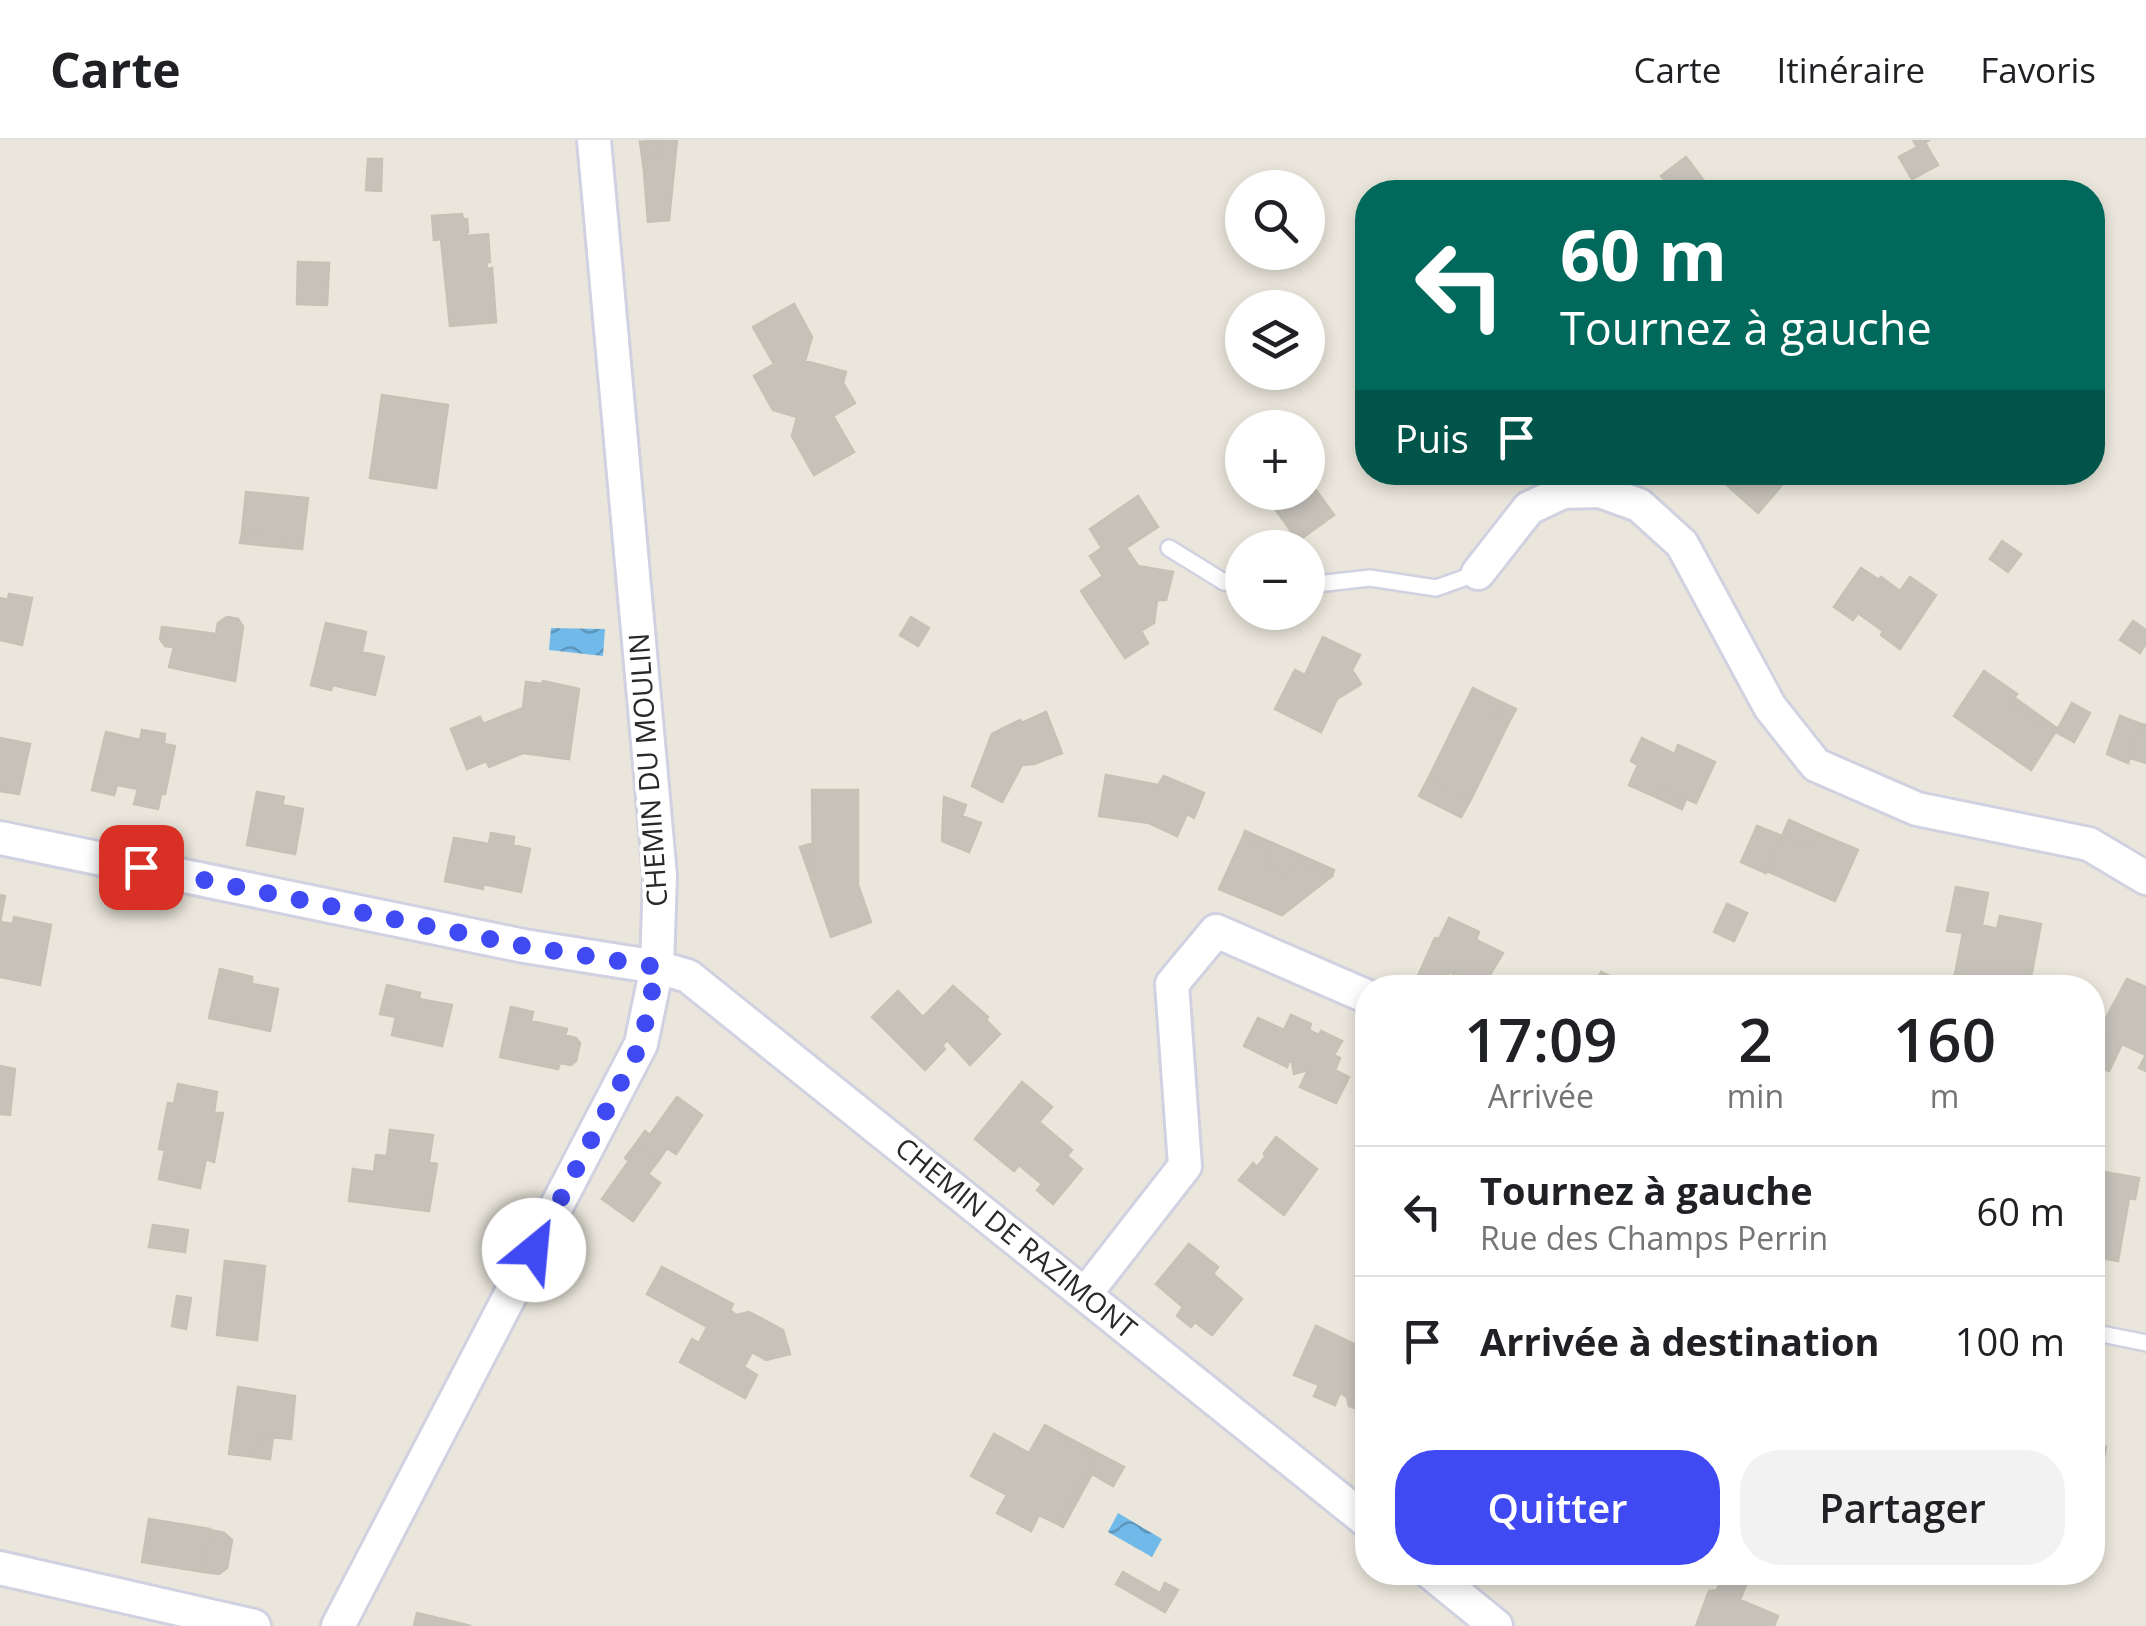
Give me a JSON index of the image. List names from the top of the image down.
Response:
{
  "streets": {
    "street": ["CHEMIN DU MOULIN", "CHEMIN DE RAZIMONT"]
  },
  "crossings": [
    ["CHEMIN DU MOULIN", "CHEMIN DE RAZIMONT"]
  ],
  "page": {
    "header": "Carte",
    "nav": ["Carte", "Itinéraire", "Favoris"],
    "map_buttons": ["+", "−"],
    "turn": ["60 m", "Tournez à gauche"],
    "then": "Puis",
    "eta": [
      "17:09",
      "Arrivée",
      "2",
      "min",
      "160",
      "m"
    ],
    "list": [
      {
        "name": "Tournez à gauche",
        "note": "Rue des Champs Perrin",
        "value": "60 m"
      },
      {
        "name": "Arrivée à destination",
        "value": "100 m"
      }
    ],
    "buttons": ["Quitter", "Partager"]
  }
}
